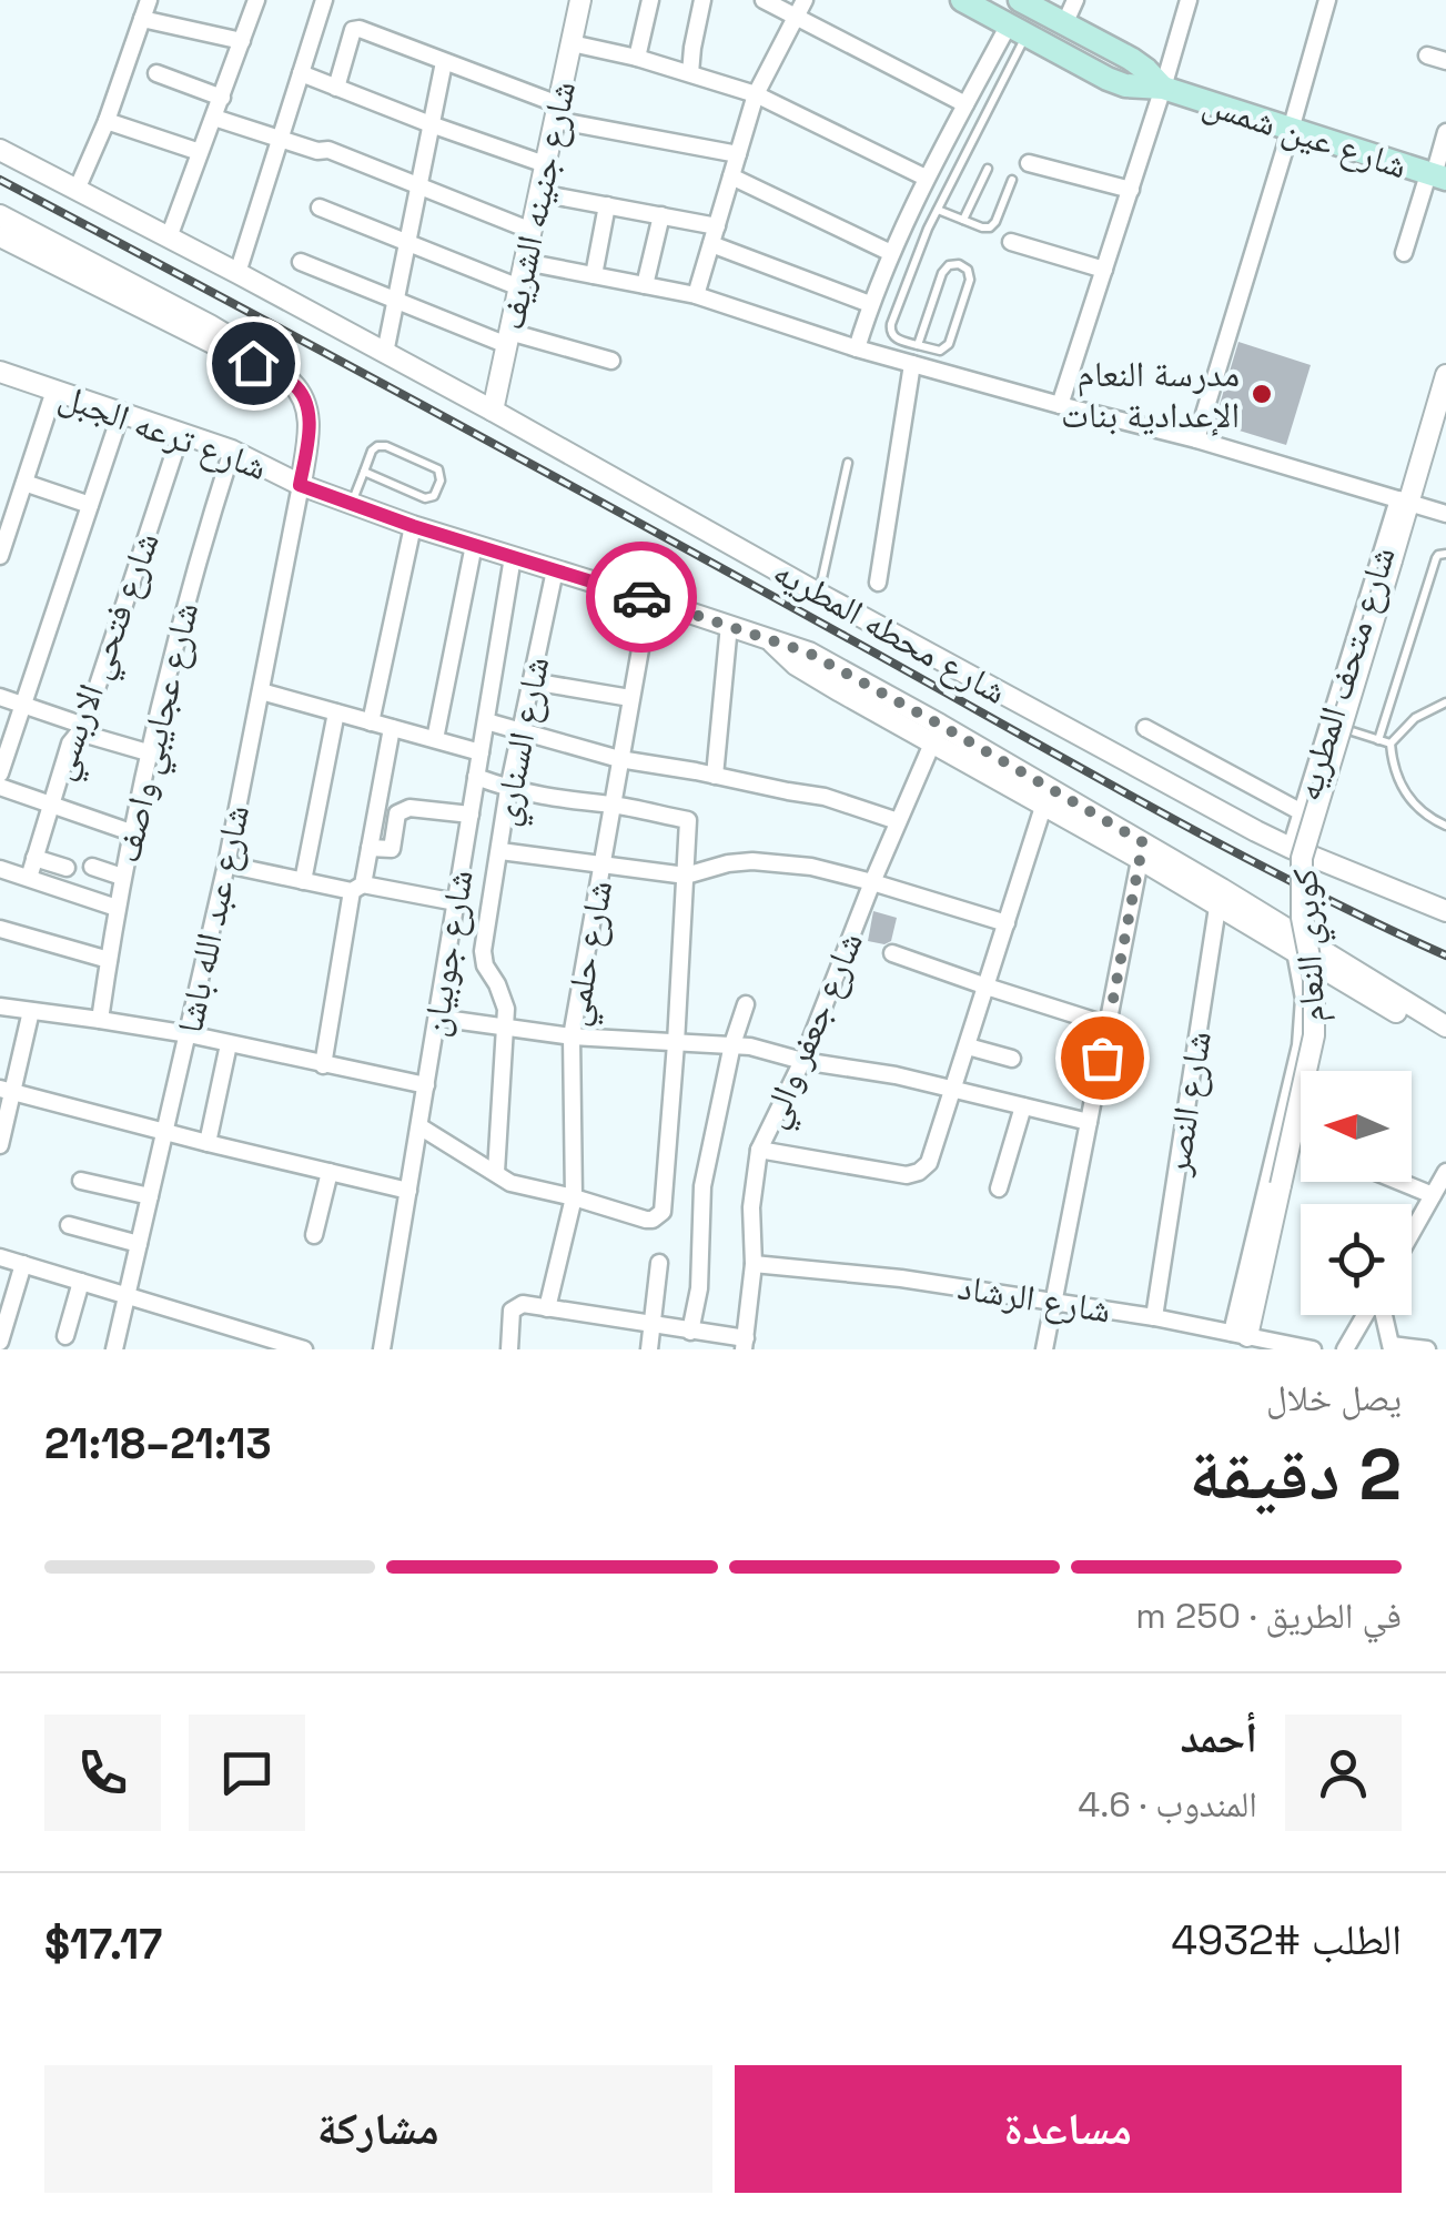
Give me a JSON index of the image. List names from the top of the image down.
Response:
{
  "streets": {
    "main road": ["شارع عين شمس"],
    "street": [
      "شارع جنينه الشريف",
      "شارع ترعه الجبل",
      "شارع محطه المطريه",
      "شارع فتحي الاربسي",
      "شارع متحف المطريه",
      "شارع عجايبي واصف",
      "شارع السناري",
      "شارع عبد الله باشا",
      "كوبري النعام",
      "شارع جوبيان",
      "شارع حلمي",
      "شارع جعفر والي",
      "شارع النصر",
      "شارع الرشاد"
    ]
  },
  "crossings": [
    ["شارع جنينه الشريف", "شارع محطه المطريه"],
    ["شارع ترعه الجبل", "شارع فتحي الاربسي"],
    ["شارع ترعه الجبل", "شارع عجايبي واصف"],
    ["شارع ترعه الجبل", "شارع السناري"],
    ["شارع ترعه الجبل", "شارع عبد الله باشا"],
    ["شارع ترعه الجبل", "شارع جوبيان"],
    ["شارع ترعه الجبل", "شارع حلمي"],
    ["شارع ترعه الجبل", "شارع جعفر والي"],
    ["شارع ترعه الجبل", "شارع النصر"],
    ["شارع محطه المطريه", "شارع متحف المطريه"],
    ["شارع متحف المطريه", "كوبري النعام"],
    ["كوبري النعام", "شارع الرشاد"],
    ["شارع جعفر والي", "شارع الرشاد"],
    ["شارع النصر", "شارع الرشاد"]
  ],
  "places": ["مدرسة النعام الإعدادية بنات"],
  "north": "left",
  "page": {
    "heading": ["2 دقيقة", "يصل خلال", "21:13–21:18"],
    "panel": [
      "أحمد",
      "المندوب · 4.6",
      "الطلب #4932",
      "$17.17"
    ],
    "bar": "في الطريق · 250 m",
    "buttons": ["مساعدة", "مشاركة"]
  }
}
